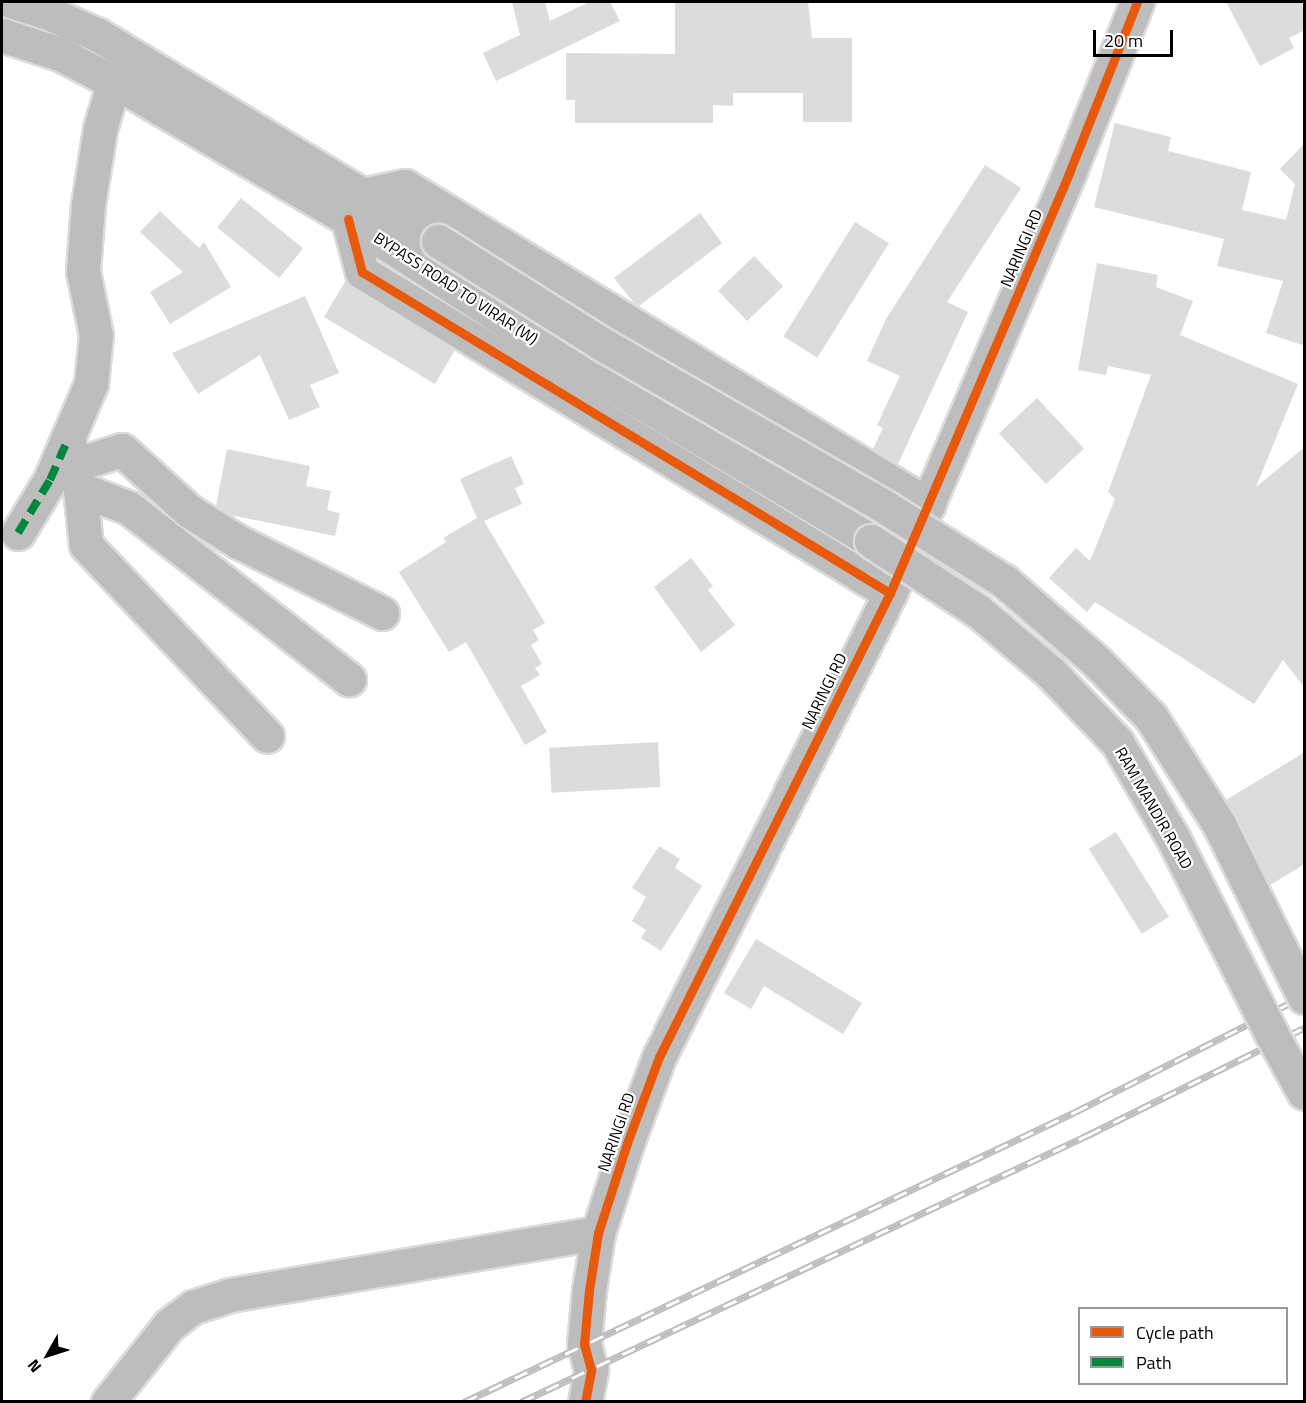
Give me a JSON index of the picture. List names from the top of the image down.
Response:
{
  "streets": {
    "street": ["NARINGI RD", "BYPASS ROAD TO VIRAR (W)", "RAM MANDIR ROAD"]
  },
  "crossings": [
    ["BYPASS ROAD TO VIRAR (W)", "RAM MANDIR ROAD"]
  ],
  "legend": ["Cycle path", "Path"],
  "scale_bar": "20 m",
  "north": "bottom left"
}
